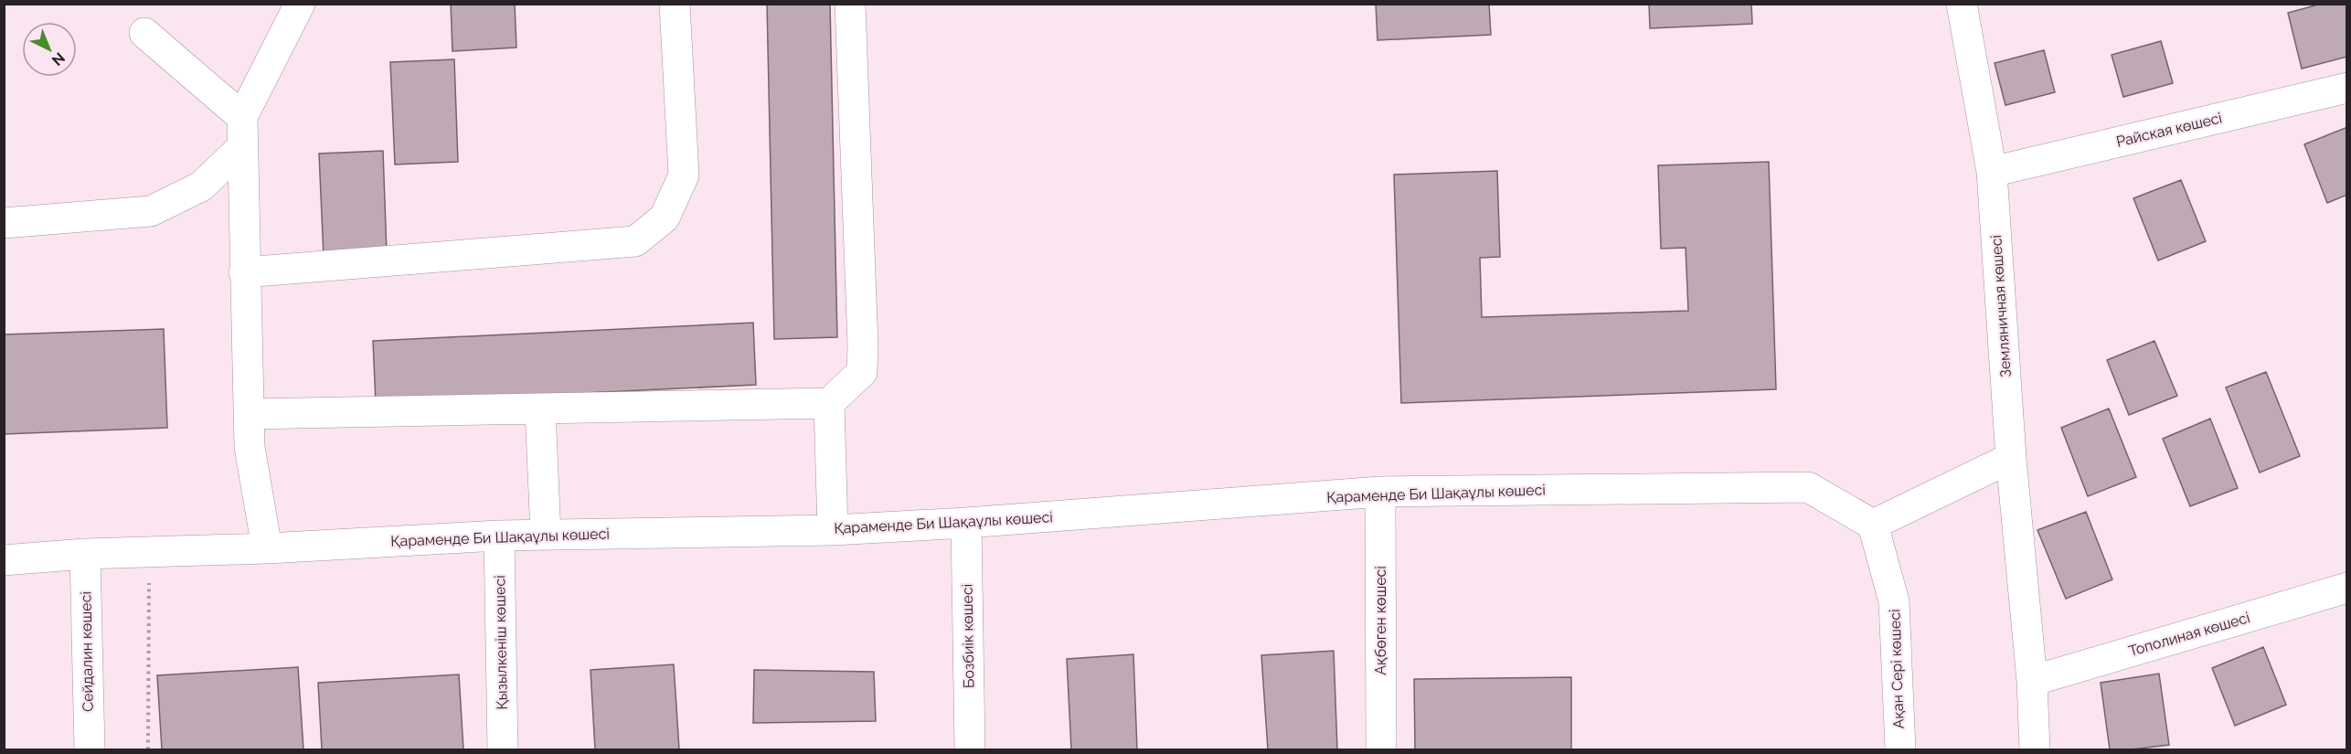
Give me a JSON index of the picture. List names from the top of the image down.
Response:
{
  "streets": {
    "street": [
      "Райская көшесі",
      "Земляничная көшесі",
      "Қараменде Би Шақаұлы көшесі",
      "Ақбөген көшесі",
      "Тополиная көшесі",
      "Бозбиік көшесі",
      "Қызылкеніш көшесі",
      "Сейдалин көшесі",
      "Ақан Сері көшесі"
    ]
  },
  "crossings": [
    ["Райская көшесі", "Земляничная көшесі"],
    ["Земляничная көшесі", "Тополиная көшесі"],
    ["Қараменде Би Шақаұлы көшесі", "Ақбөген көшесі"],
    ["Қараменде Би Шақаұлы көшесі", "Бозбиік көшесі"],
    ["Қараменде Би Шақаұлы көшесі", "Қызылкеніш көшесі"],
    ["Қараменде Би Шақаұлы көшесі", "Сейдалин көшесі"],
    ["Қараменде Би Шақаұлы көшесі", "Ақан Сері көшесі"]
  ],
  "north": "bottom right"
}
